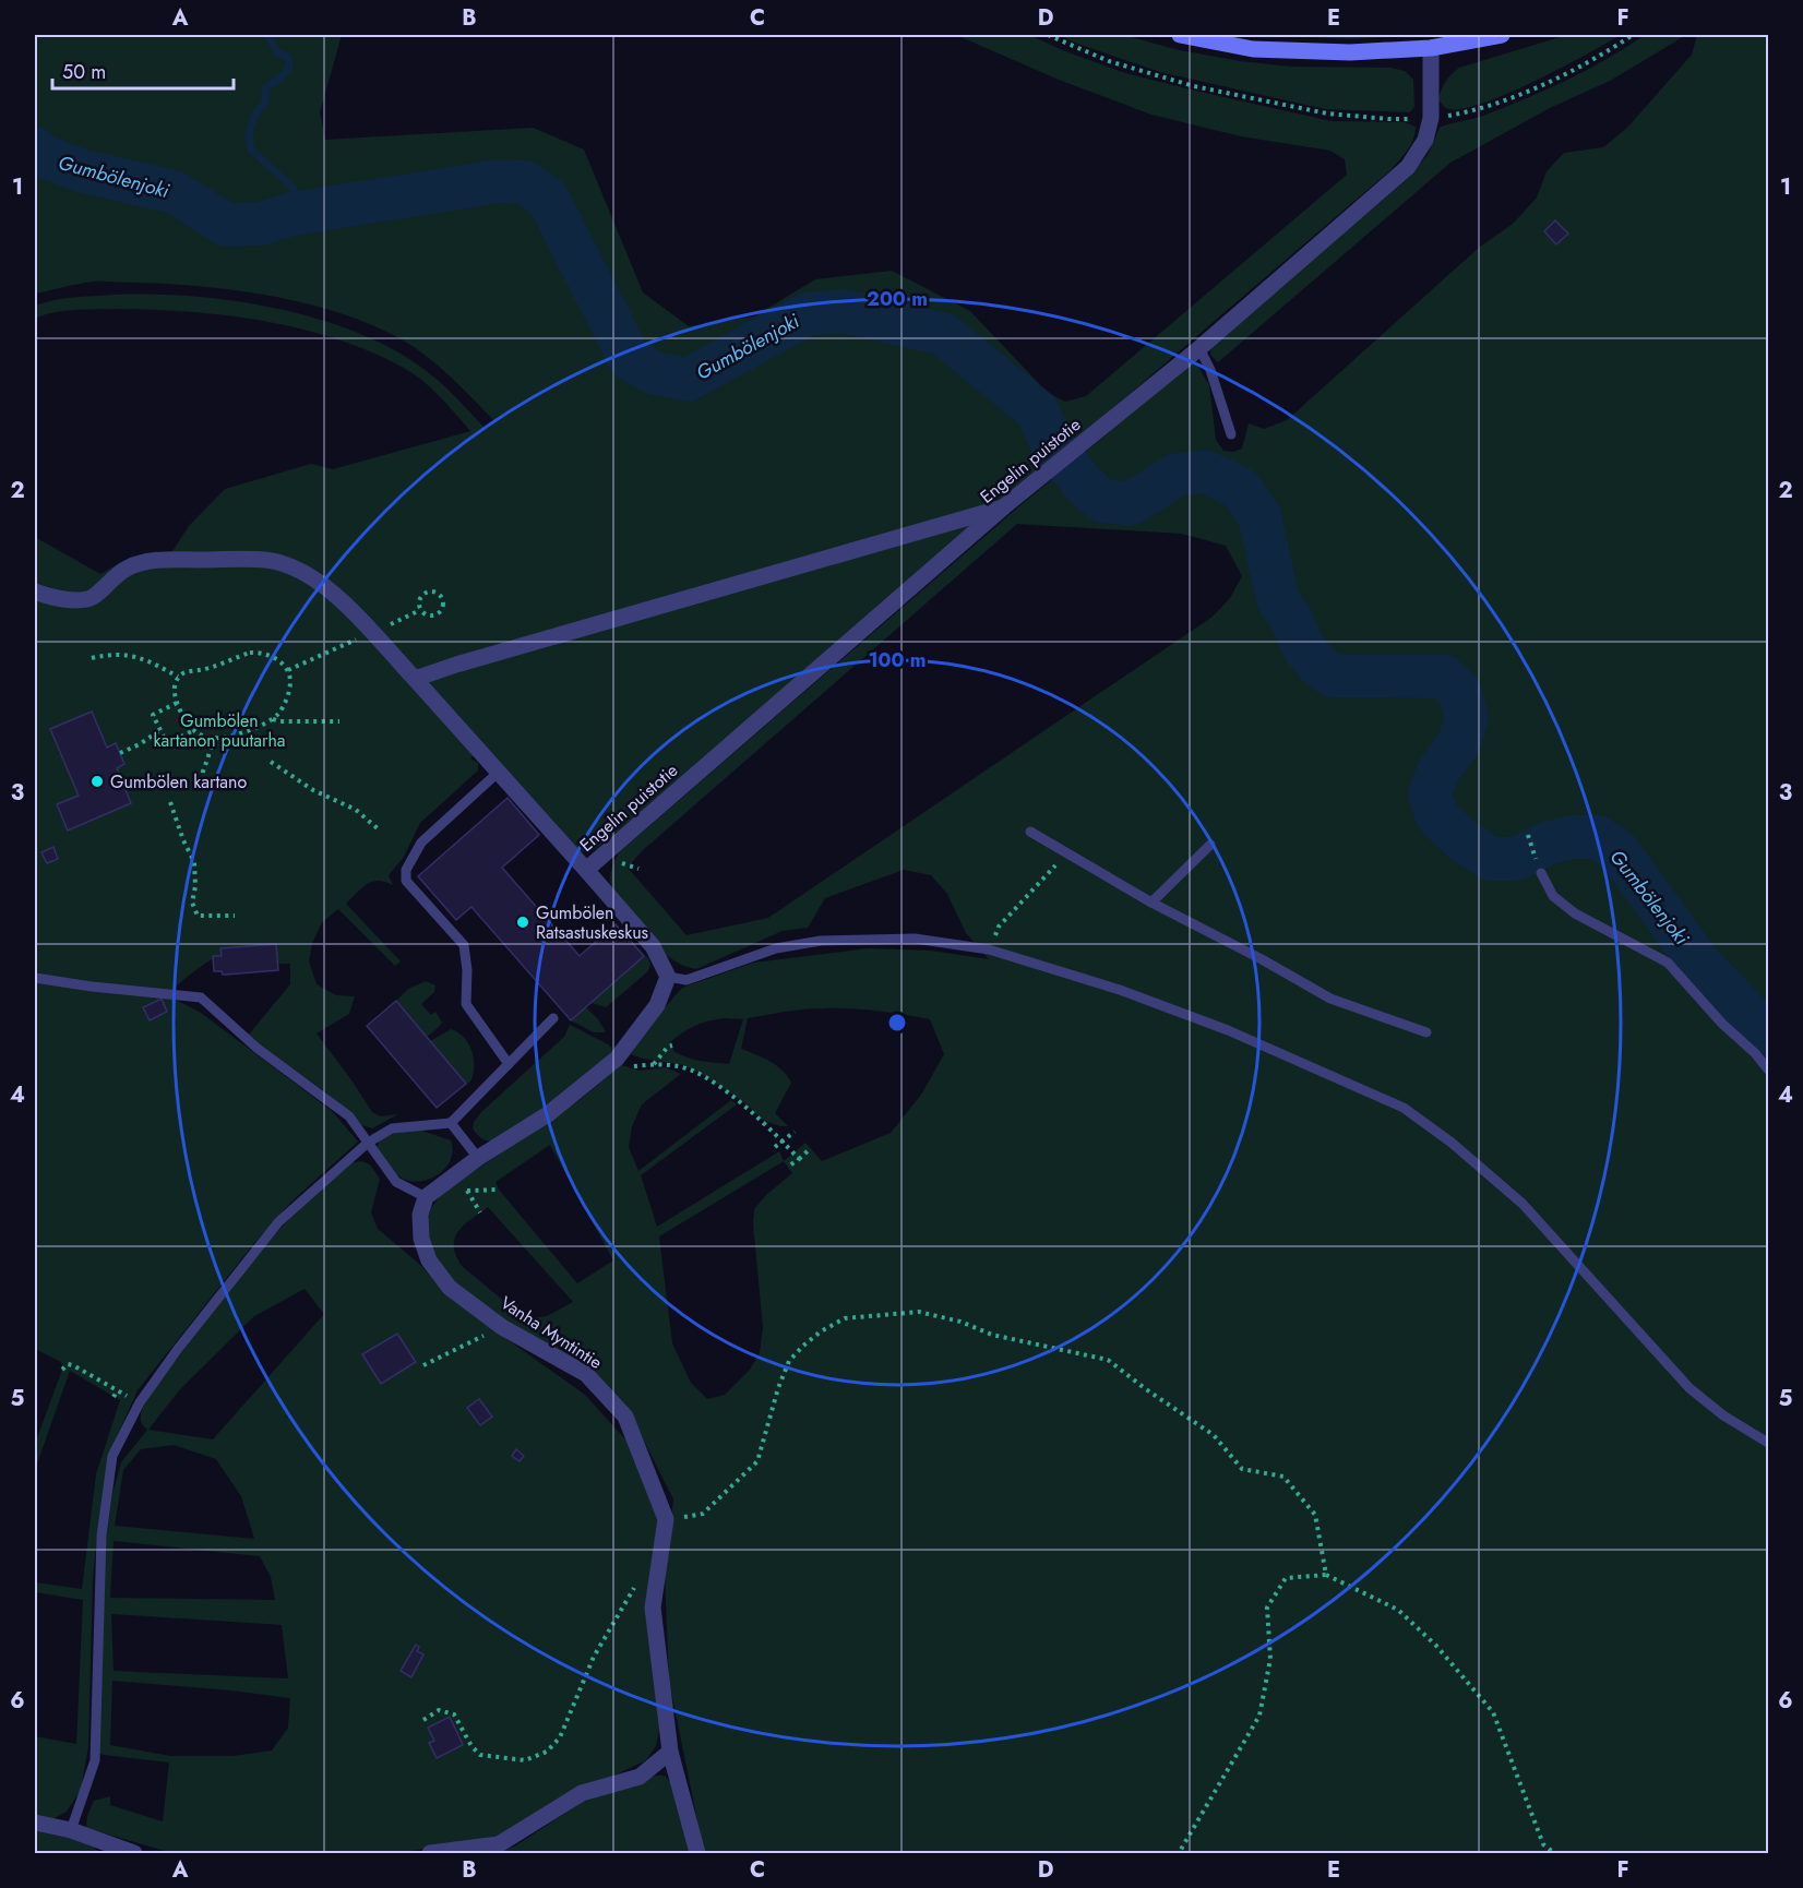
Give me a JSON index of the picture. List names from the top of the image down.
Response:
{
  "streets": {
    "street": ["Engelin puistotie", "Vanha Myntintie"]
  },
  "water": ["Gumbölenjoki"],
  "parks": ["Gumbölen kartanon puutarha"],
  "places": ["Gumbölen kartano", "Gumbölen Ratsastuskeskus"],
  "scale_bar": "50 m",
  "grid": {
    "columns": [
      "A",
      "B",
      "C",
      "D",
      "E",
      "F"
    ],
    "rows": [
      "1",
      "2",
      "3",
      "4",
      "5",
      "6"
    ]
  },
  "rings": ["200 m", "100 m"]
}
